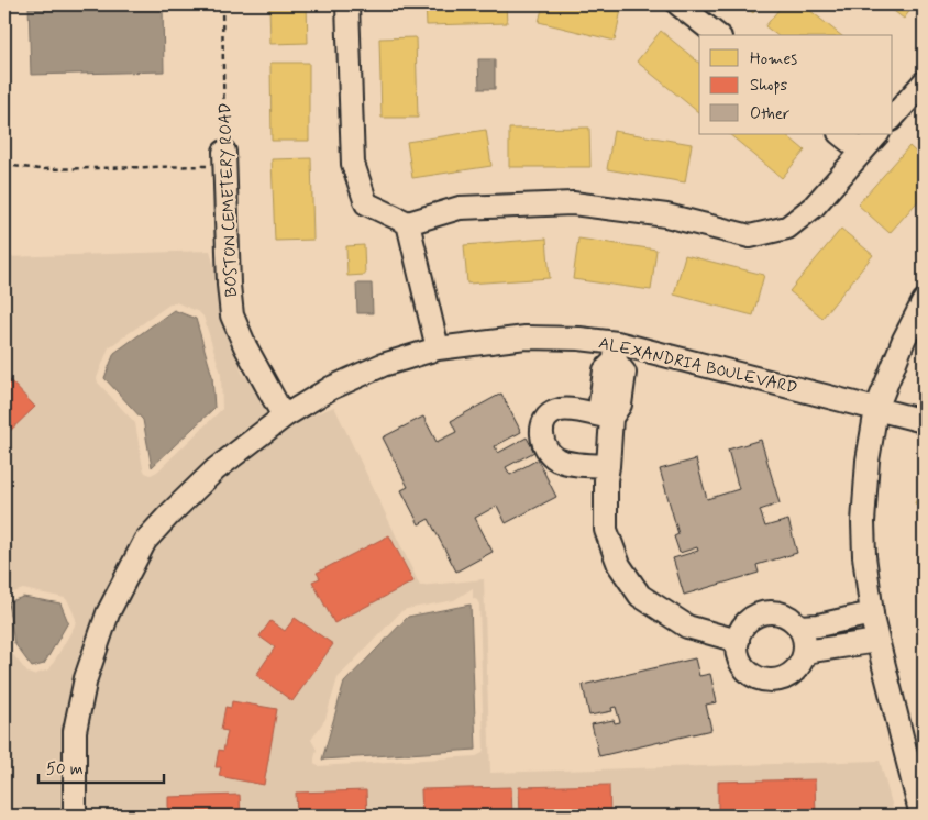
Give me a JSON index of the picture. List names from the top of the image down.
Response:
{
  "streets": {
    "street": ["BOSTON CEMETERY ROAD", "ALEXANDRIA BOULEVARD"]
  },
  "crossings": [
    ["BOSTON CEMETERY ROAD", "ALEXANDRIA BOULEVARD"]
  ],
  "legend": ["Homes", "Shops", "Other"],
  "scale_bar": "50 m"
}
